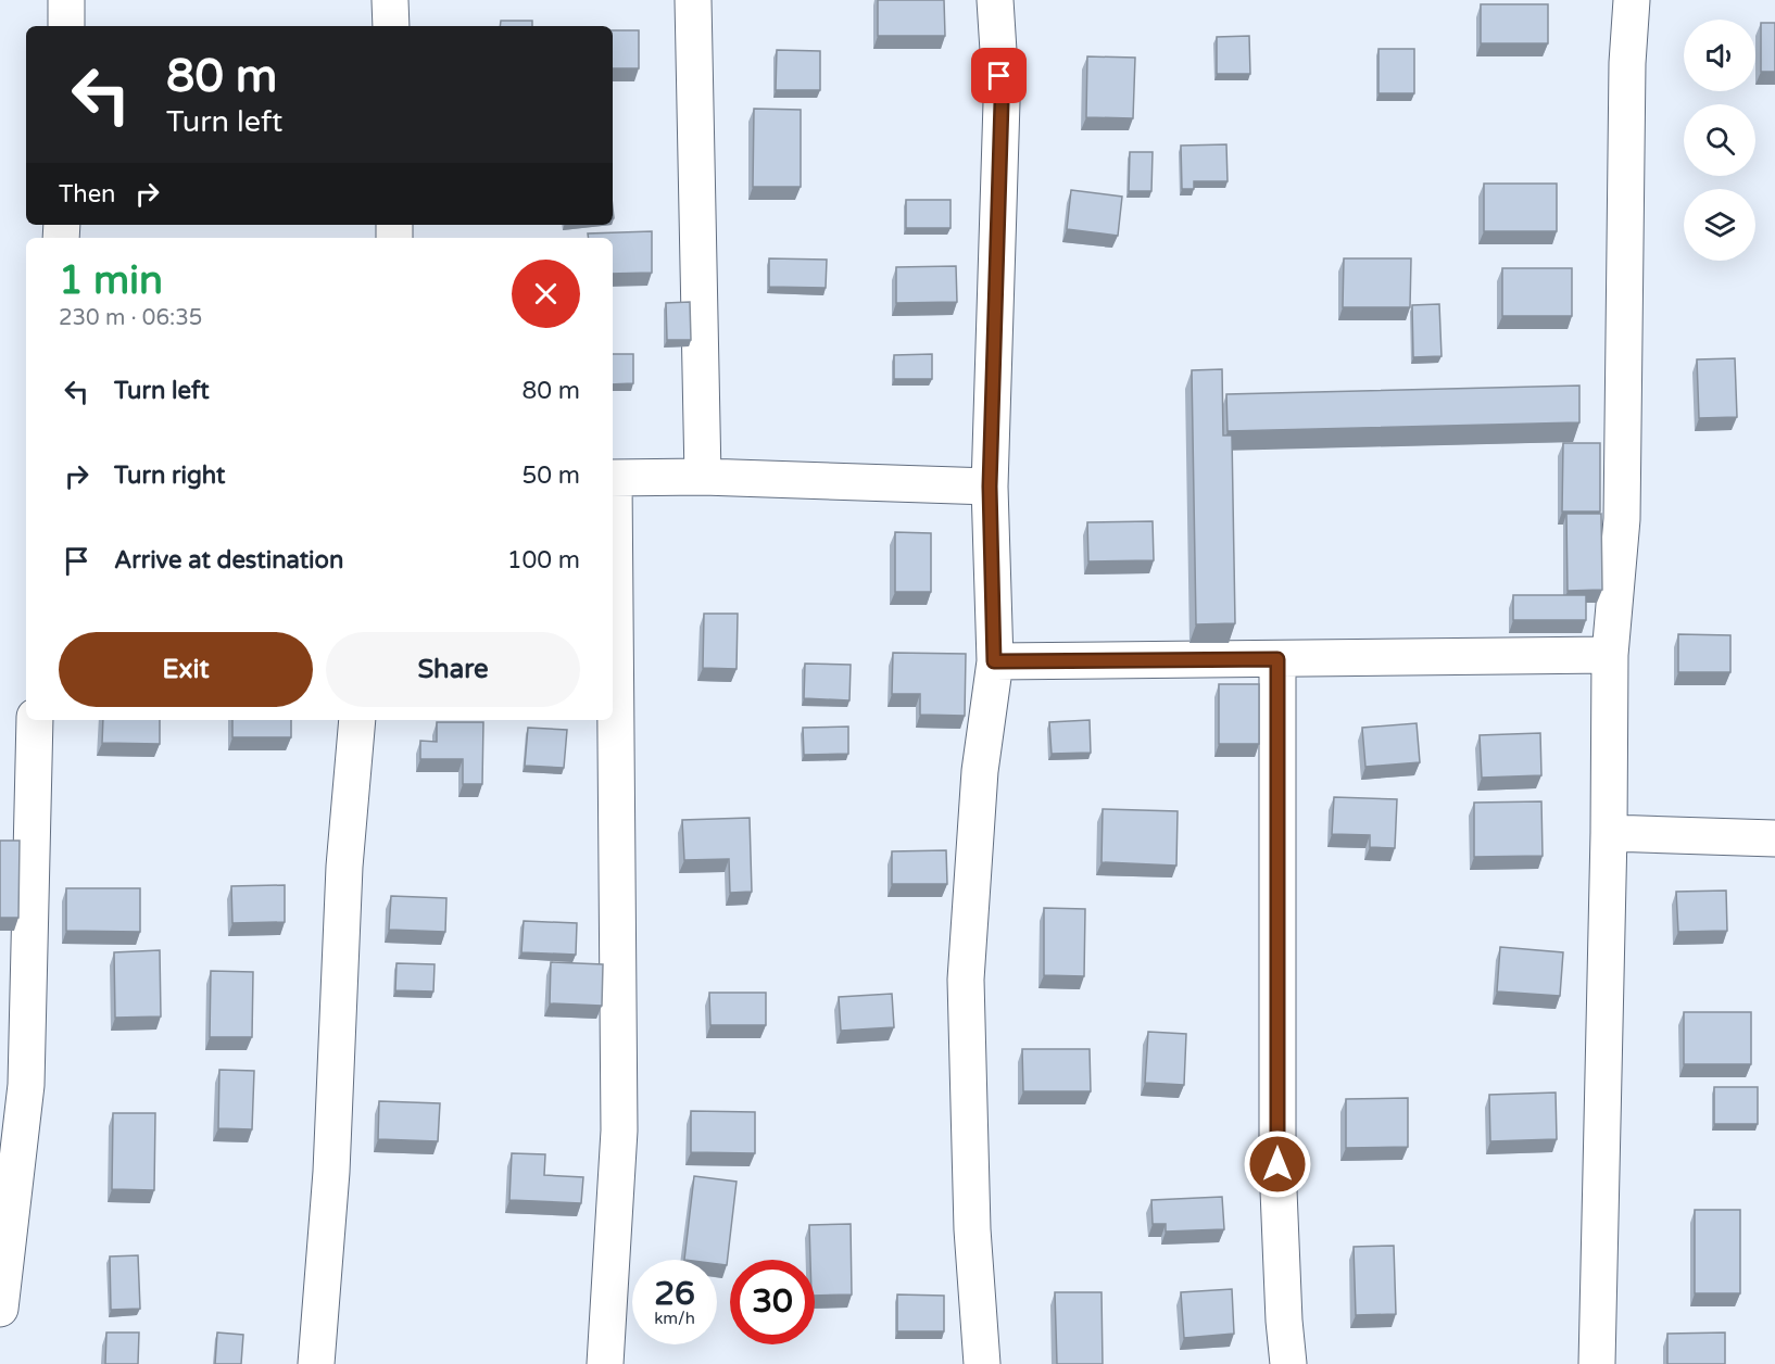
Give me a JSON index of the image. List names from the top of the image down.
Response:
{
  "page": {
    "turn": ["80 m", "Turn left"],
    "then": "Then",
    "heading": ["1 min", "230 m · 06:35"],
    "list": [
      {
        "name": "Turn left",
        "value": "80 m"
      },
      {
        "name": "Turn right",
        "value": "50 m"
      },
      {
        "name": "Arrive at destination",
        "value": "100 m"
      }
    ],
    "buttons": ["Exit", "Share"],
    "speed": "26 km/h",
    "limit": "30"
  }
}
